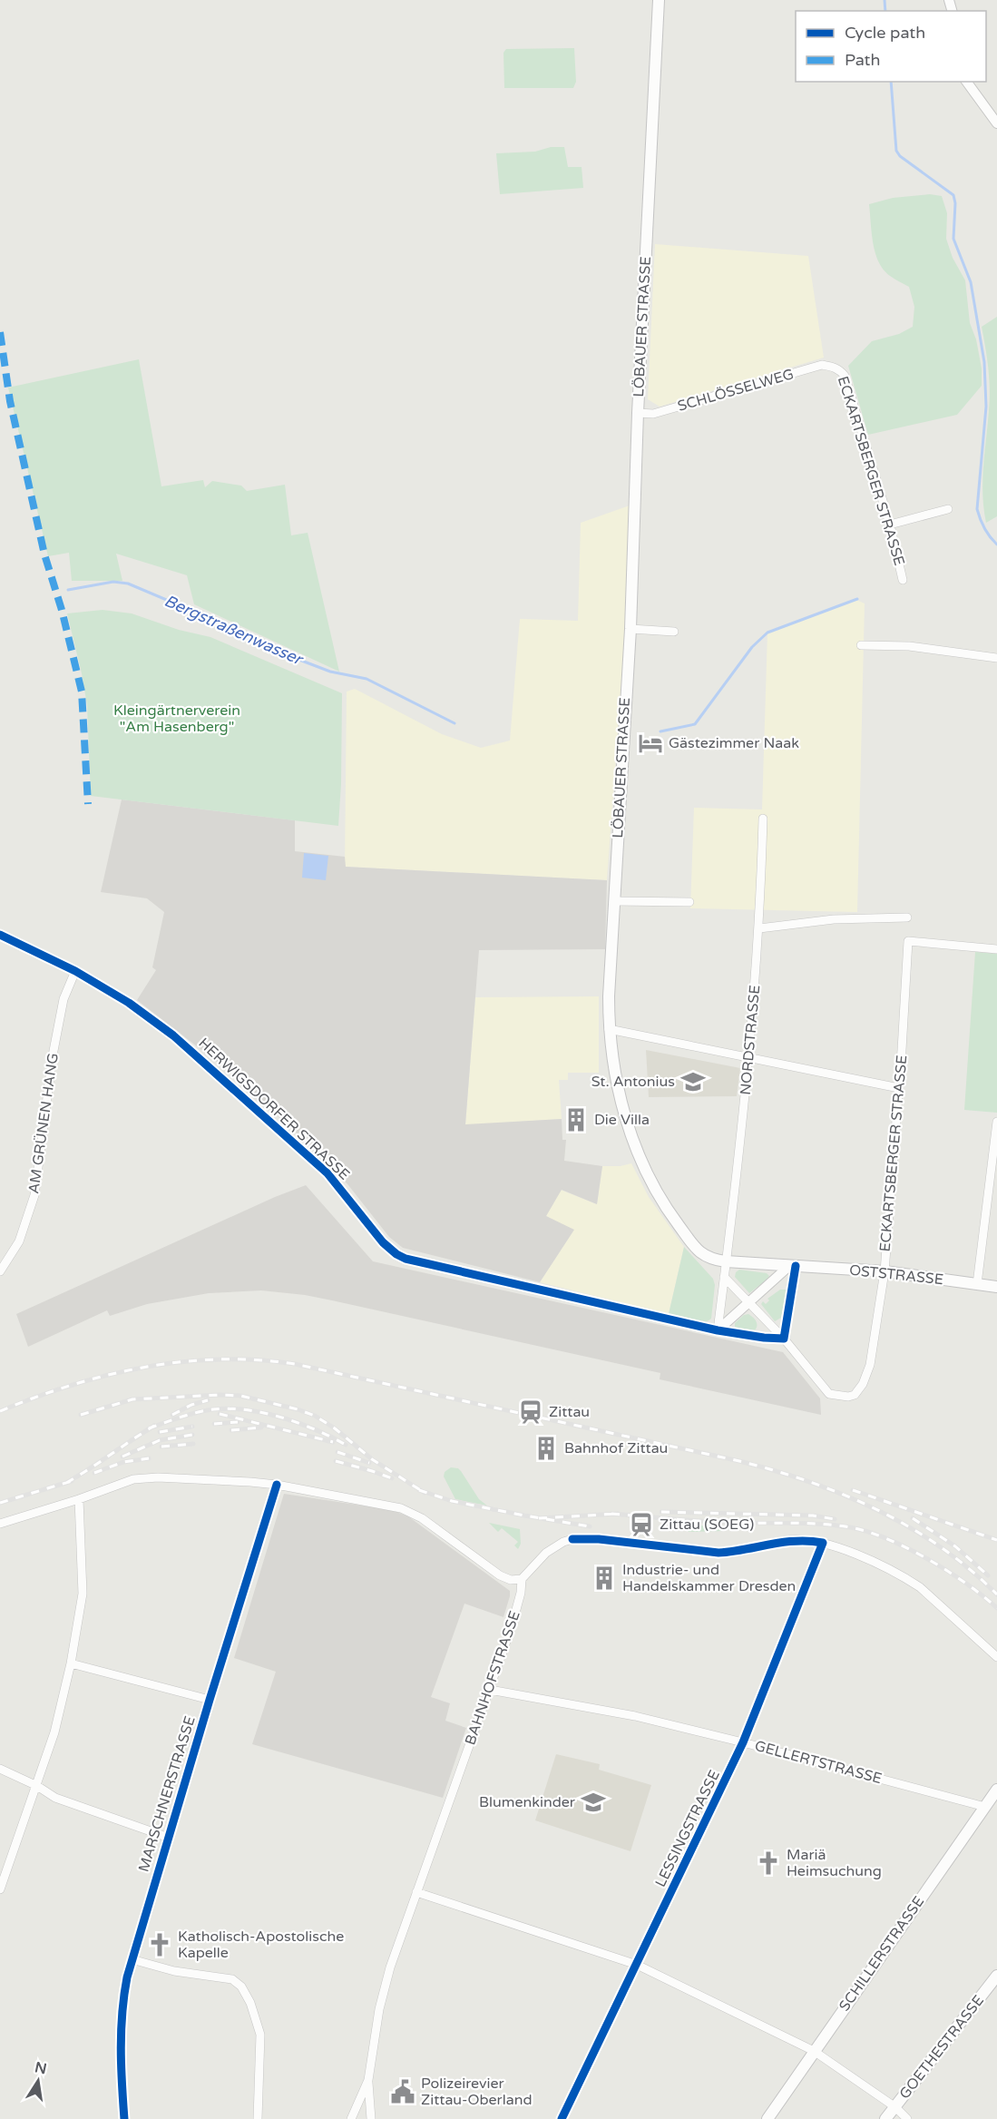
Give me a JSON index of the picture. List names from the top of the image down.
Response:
{
  "streets": {
    "main road": [
      "LÖBAUER STRASSE",
      "OSTSTRASSE",
      "SCHILLERSTRASSE",
      "GOETHESTRASSE"
    ],
    "street": [
      "SCHLÖSSELWEG",
      "ECKARTSBERGER STRASSE",
      "NORDSTRASSE",
      "HERWIGSDORFER STRASSE",
      "AM GRÜNEN HANG",
      "BAHNHOFSTRASSE",
      "GELLERTSTRASSE",
      "MARSCHNERSTRASSE",
      "LESSINGSTRASSE"
    ]
  },
  "crossings": [
    ["LÖBAUER STRASSE", "SCHLÖSSELWEG"],
    ["LÖBAUER STRASSE", "NORDSTRASSE"],
    ["LÖBAUER STRASSE", "OSTSTRASSE"],
    ["SCHLÖSSELWEG", "ECKARTSBERGER STRASSE"],
    ["ECKARTSBERGER STRASSE", "OSTSTRASSE"],
    ["NORDSTRASSE", "OSTSTRASSE"],
    ["HERWIGSDORFER STRASSE", "AM GRÜNEN HANG"],
    ["BAHNHOFSTRASSE", "GELLERTSTRASSE"],
    ["GELLERTSTRASSE", "LESSINGSTRASSE"],
    ["GELLERTSTRASSE", "SCHILLERSTRASSE"]
  ],
  "water": ["Bergstraßenwasser"],
  "parks": ["Kleingärtnerverein \"Am Hasenberg\""],
  "places": {
    "hotel": ["Gästezimmer Naak"],
    "school or university": ["St. Antonius", "Blumenkinder"],
    "building": ["Die Villa", "Bahnhof Zittau", "Industrie- und Handelskammer Dresden"],
    "station": ["Zittau", "Zittau (SOEG)"],
    "church": ["Mariä Heimsuchung", "Katholisch-Apostolische Kapelle"],
    "public building": ["Polizeirevier Zittau-Oberland"]
  },
  "legend": ["Cycle path", "Path"],
  "north": "top"
}
